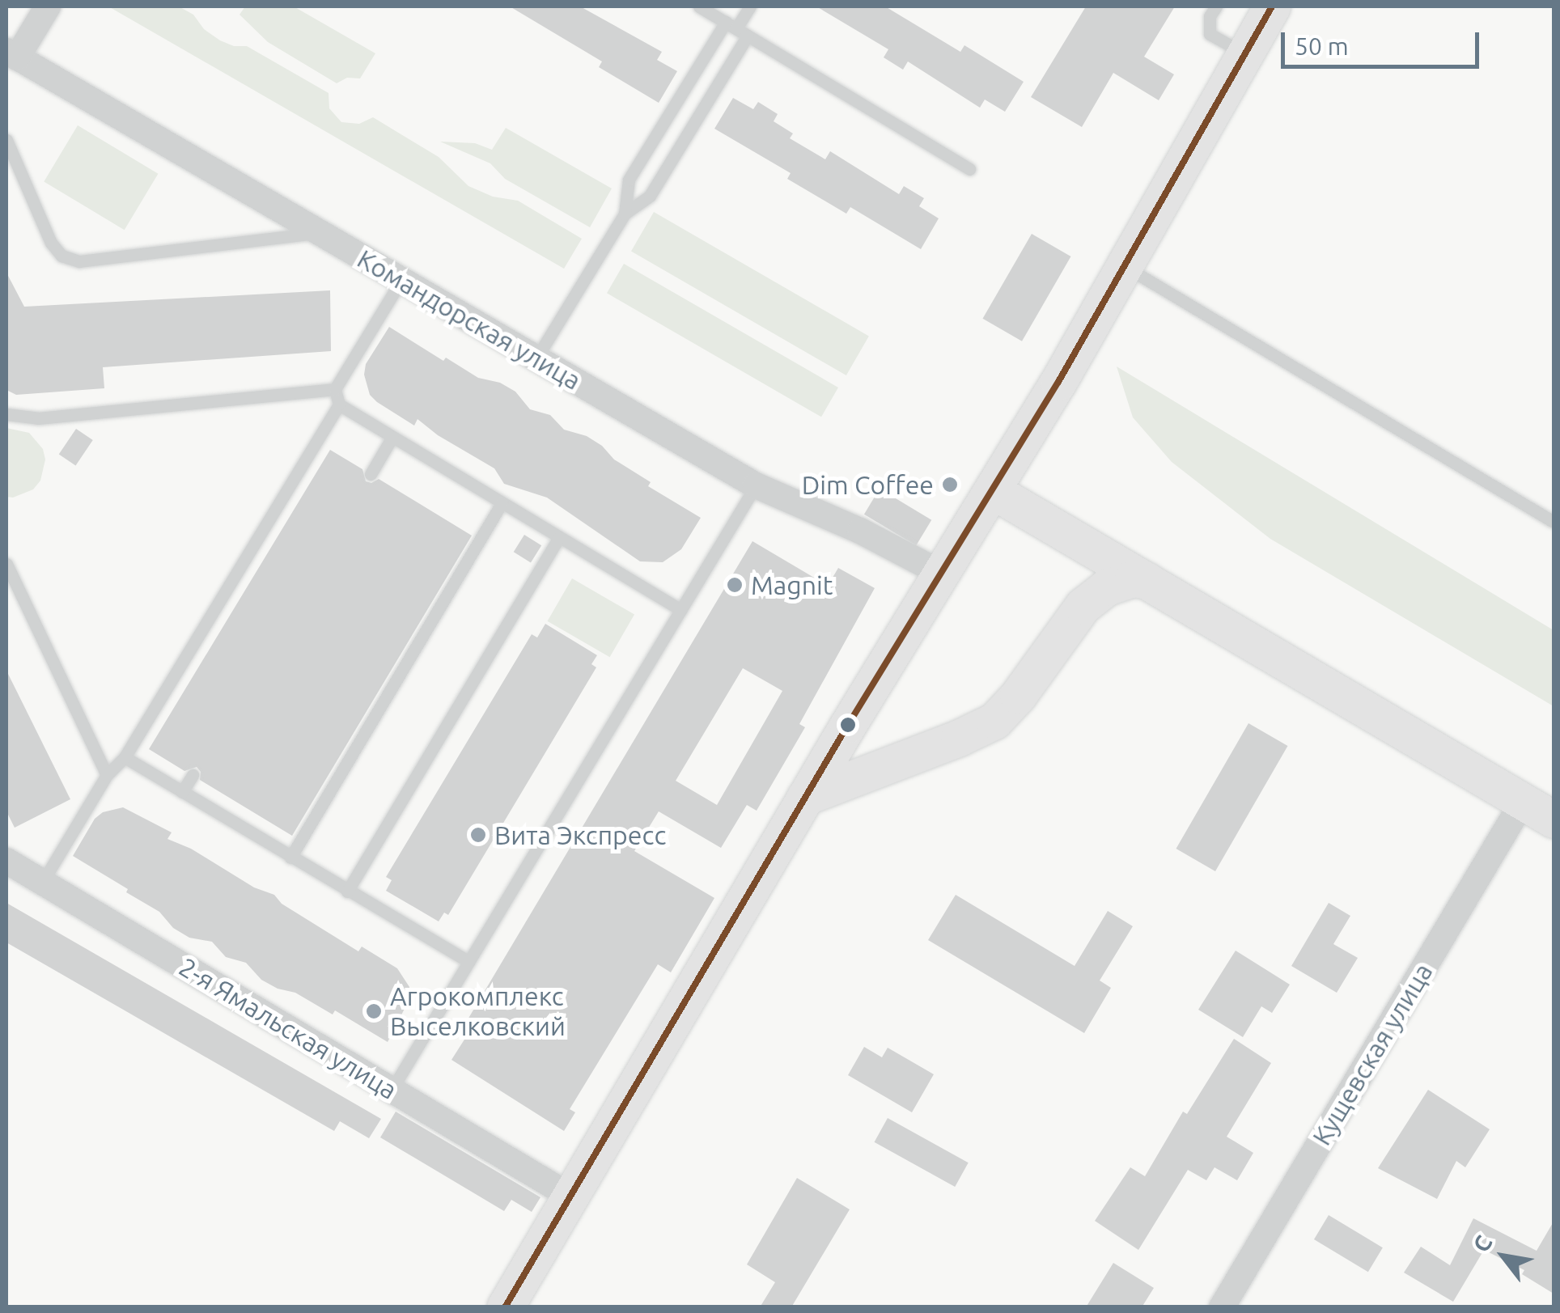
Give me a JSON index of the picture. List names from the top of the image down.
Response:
{
  "streets": {
    "street": ["Командорская улица", "2-я Ямальская улица", "Кущевская улица"]
  },
  "places": [
    "Dim Coffee",
    "Magnit",
    "Вита Экспресс",
    "Агрокомплекс Выселковский"
  ],
  "scale_bar": "50 m",
  "north": "top left"
}
